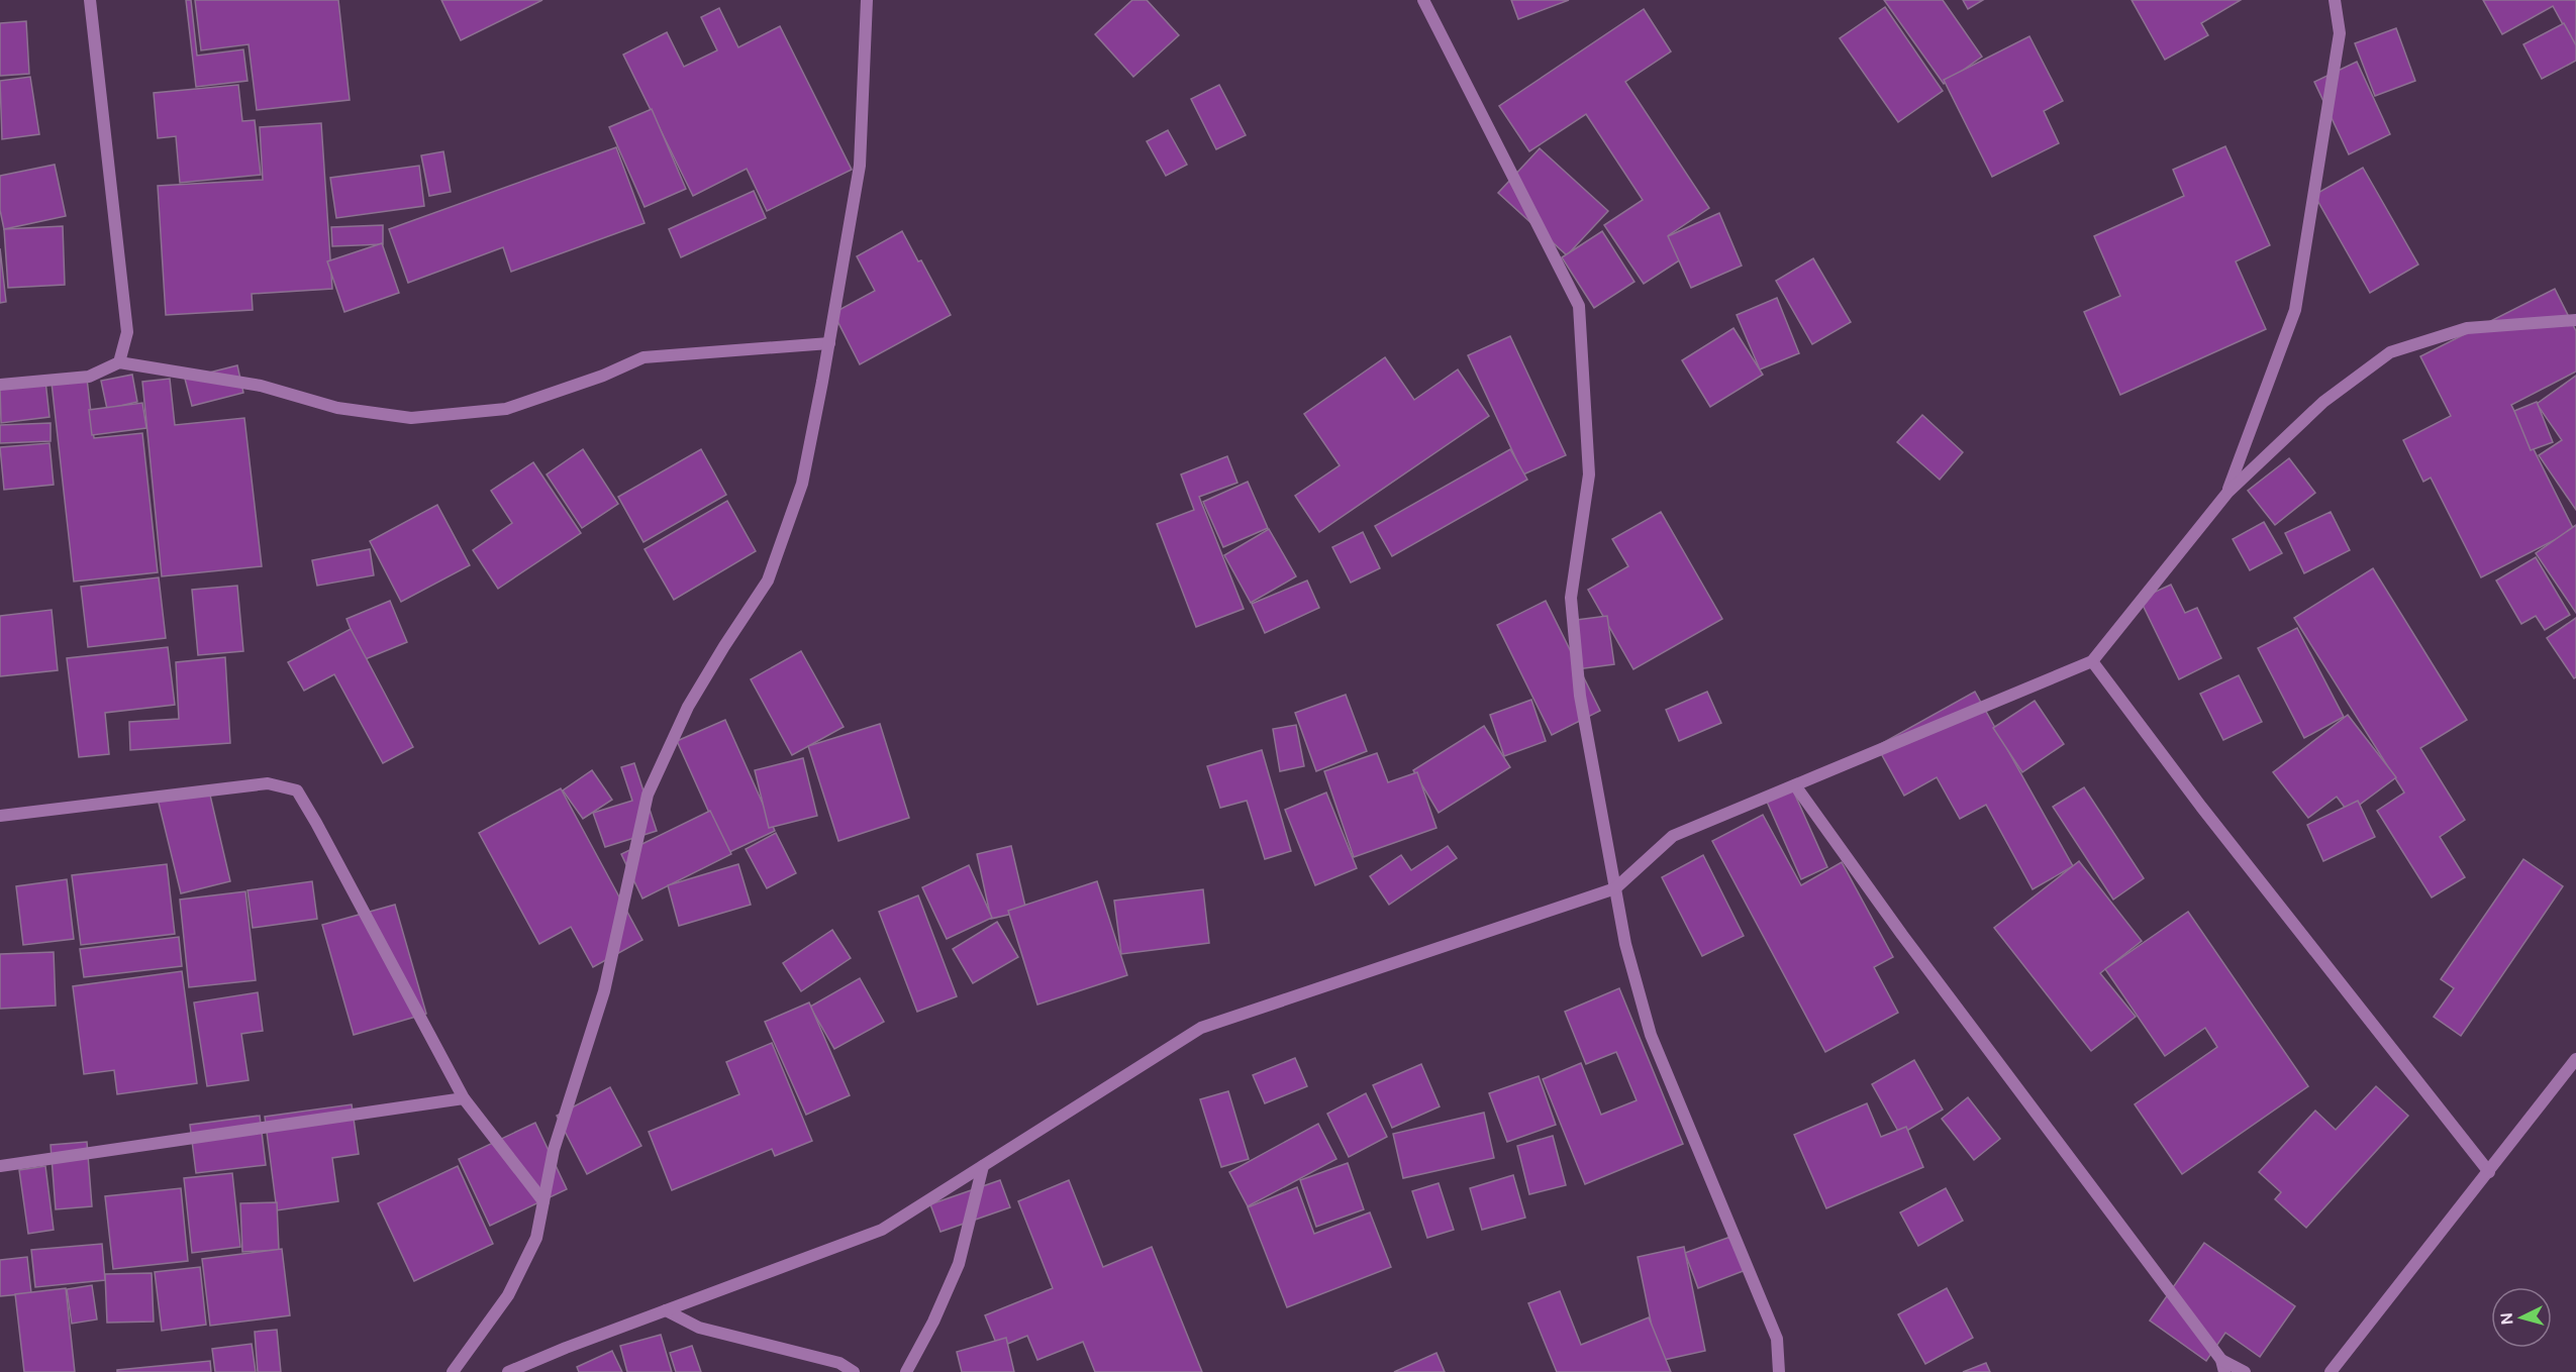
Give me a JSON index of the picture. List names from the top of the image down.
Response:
{
  "north": "left"
}
